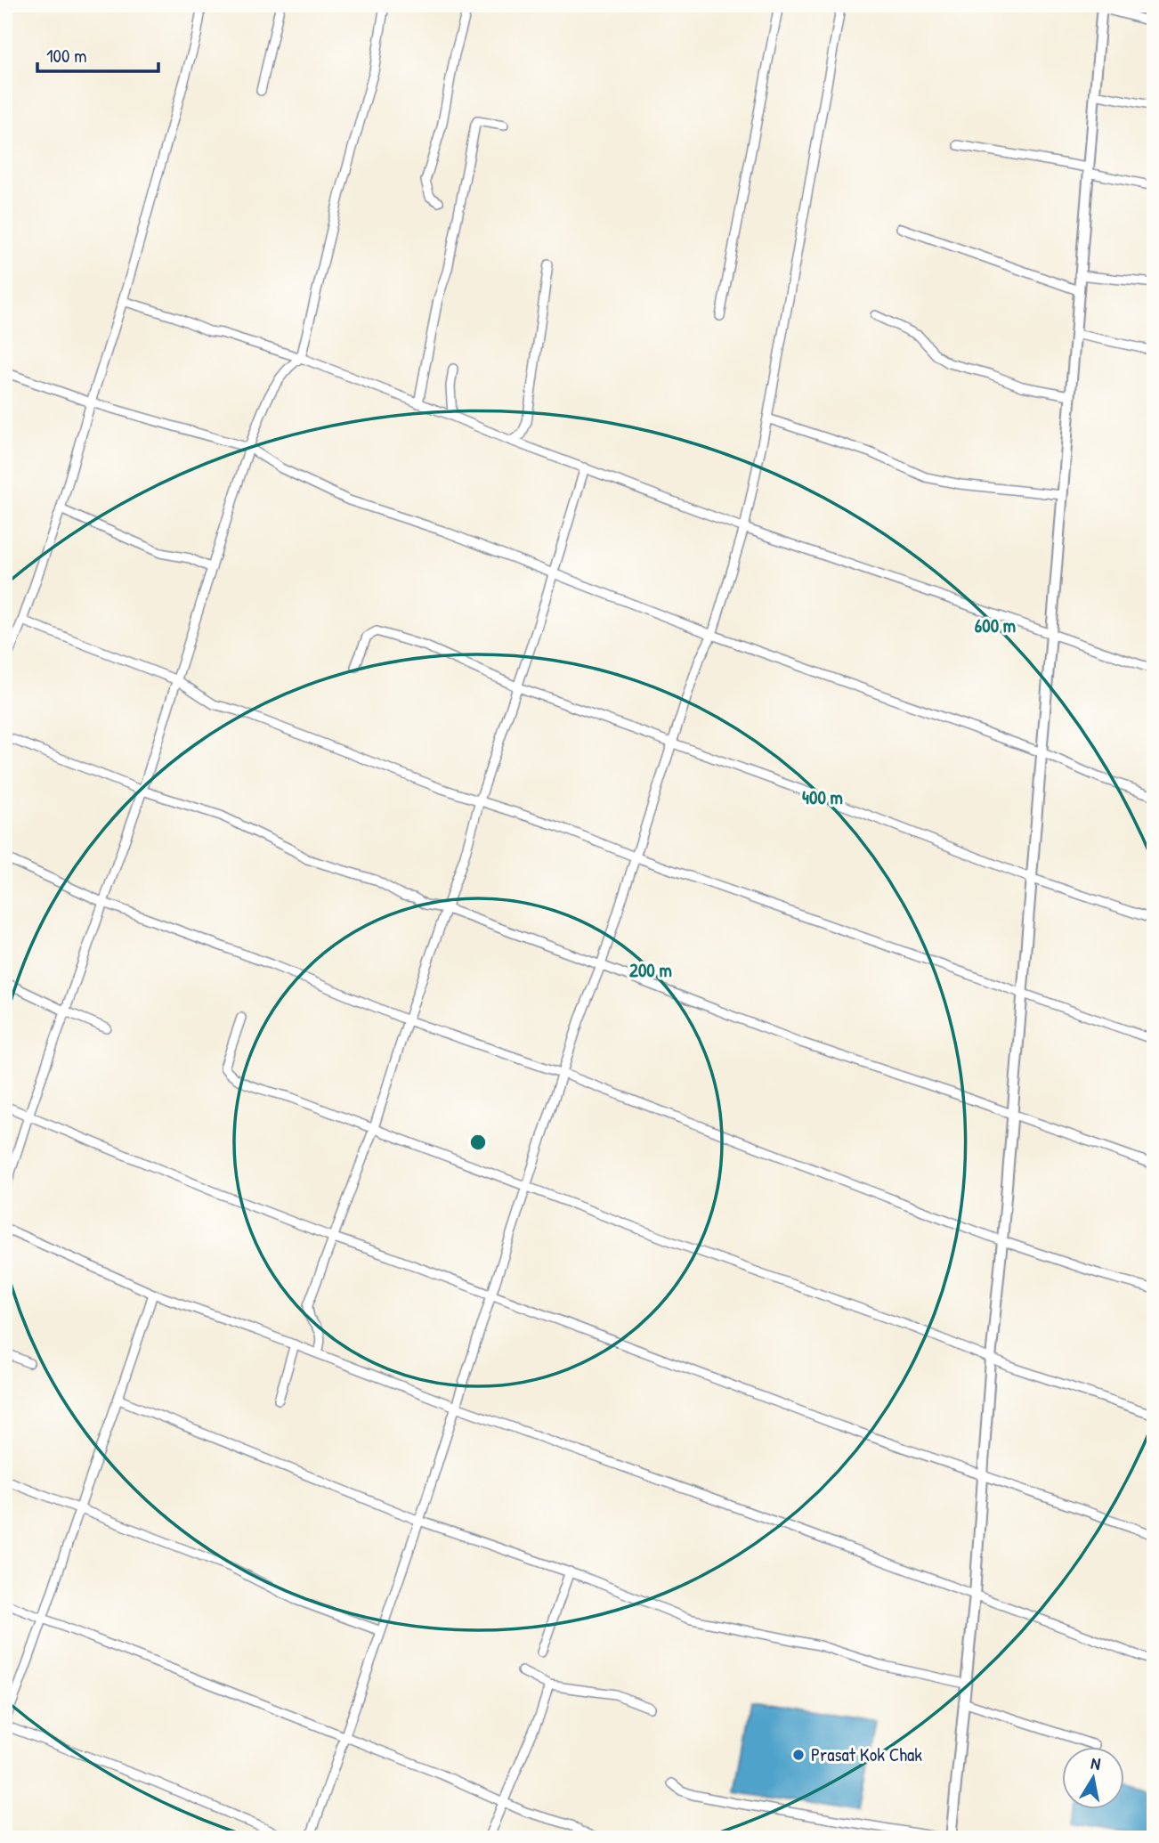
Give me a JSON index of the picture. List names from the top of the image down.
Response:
{
  "places": ["Prasat Kok Chak"],
  "scale_bar": "100 m",
  "north": "top",
  "rings": ["600 m", "400 m", "200 m"]
}
